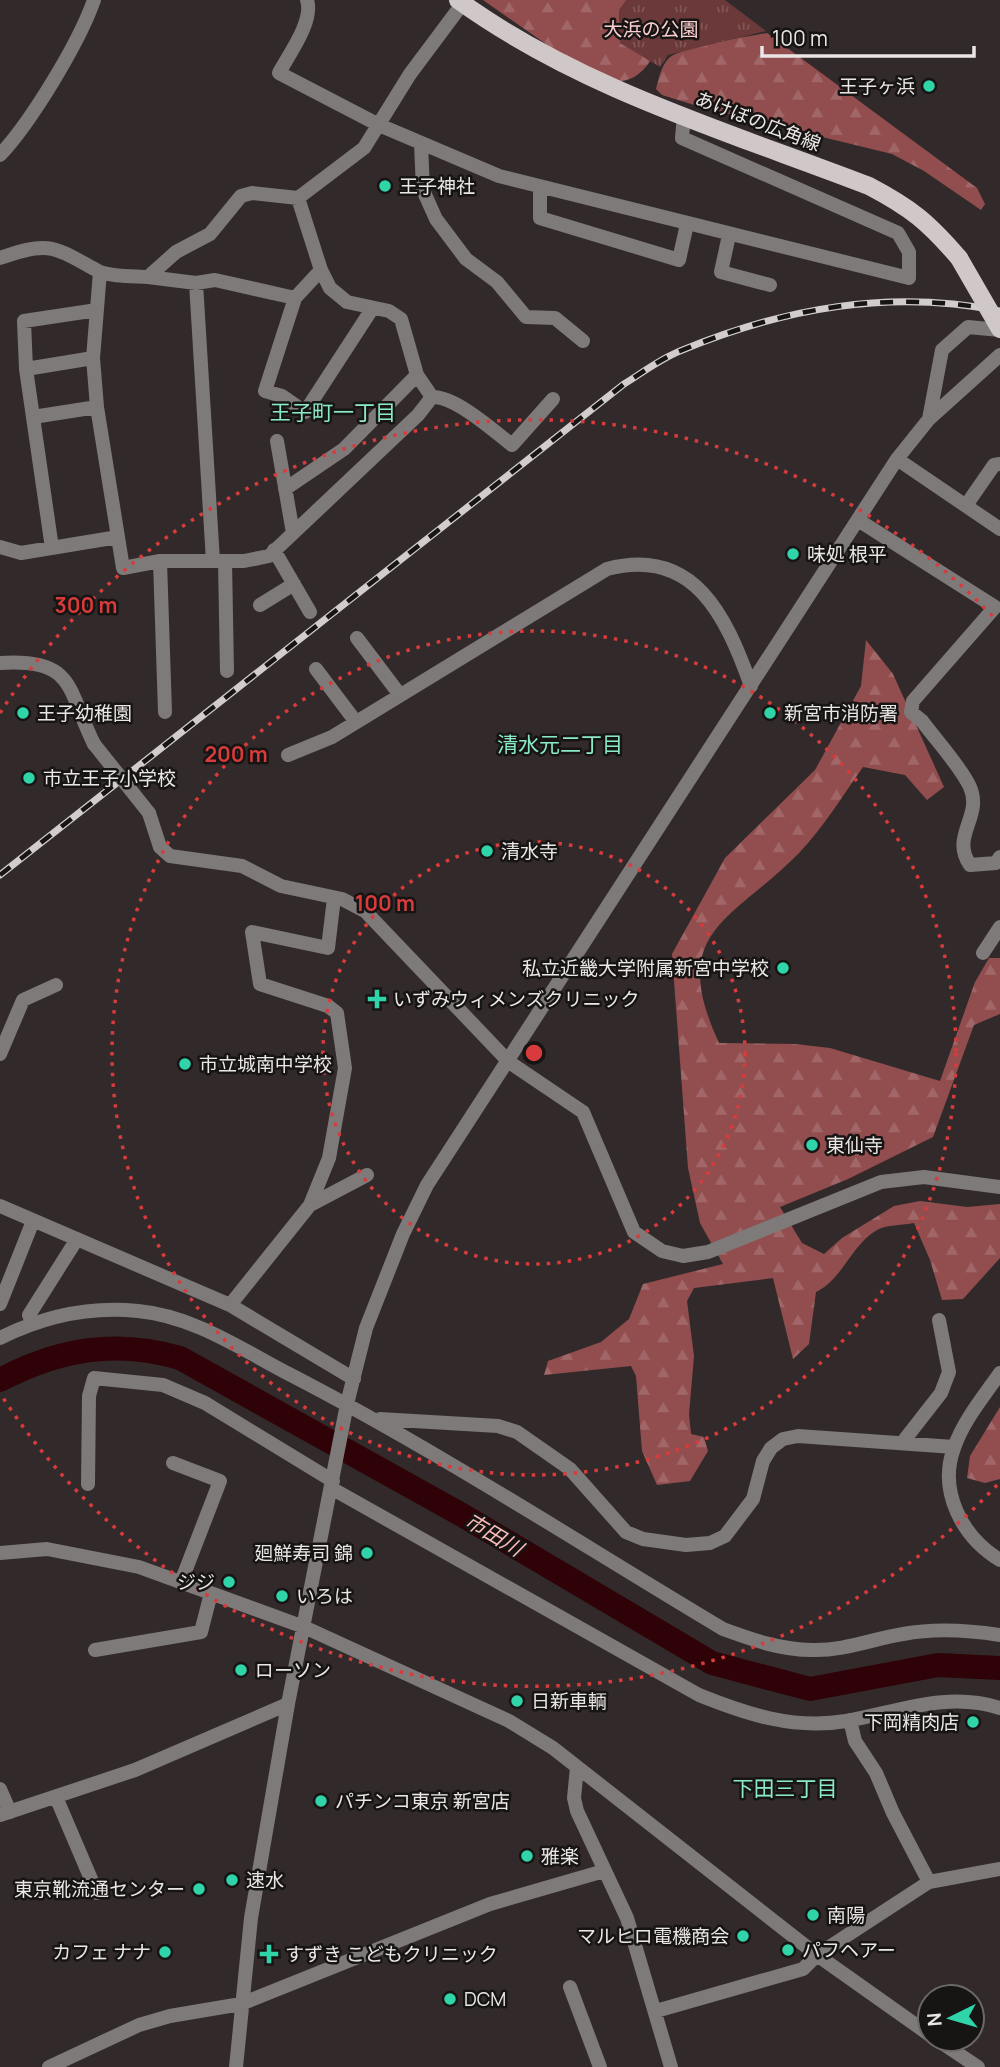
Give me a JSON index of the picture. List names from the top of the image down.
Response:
{
  "streets": {
    "main road": ["あけぼの広角線"]
  },
  "districts": ["王子町一丁目", "清水元二丁目", "下田三丁目"],
  "water": ["市田川"],
  "parks": ["大浜の公園"],
  "places": {
    "other": [
      "王子ヶ浜",
      "王子神社",
      "味処 根平",
      "王子幼稚園",
      "新宮市消防署",
      "市立王子小学校",
      "清水寺",
      "私立近畿大学附属新宮中学校",
      "市立城南中学校",
      "東仙寺",
      "廻鮮寿司 錦",
      "ジジ",
      "いろは",
      "ローソン",
      "日新車輌",
      "下岡精肉店",
      "パチンコ東京 新宮店",
      "雅楽",
      "速水",
      "東京靴流通センター",
      "南陽",
      "マルヒロ電機商会",
      "パフヘアー",
      "カフェ ナナ",
      "DCM"
    ],
    "health": ["いずみウィメンズクリニック", "すずき こどもクリニック"]
  },
  "scale_bar": "100 m",
  "north": "left",
  "rings": ["300 m", "200 m", "100 m"]
}
